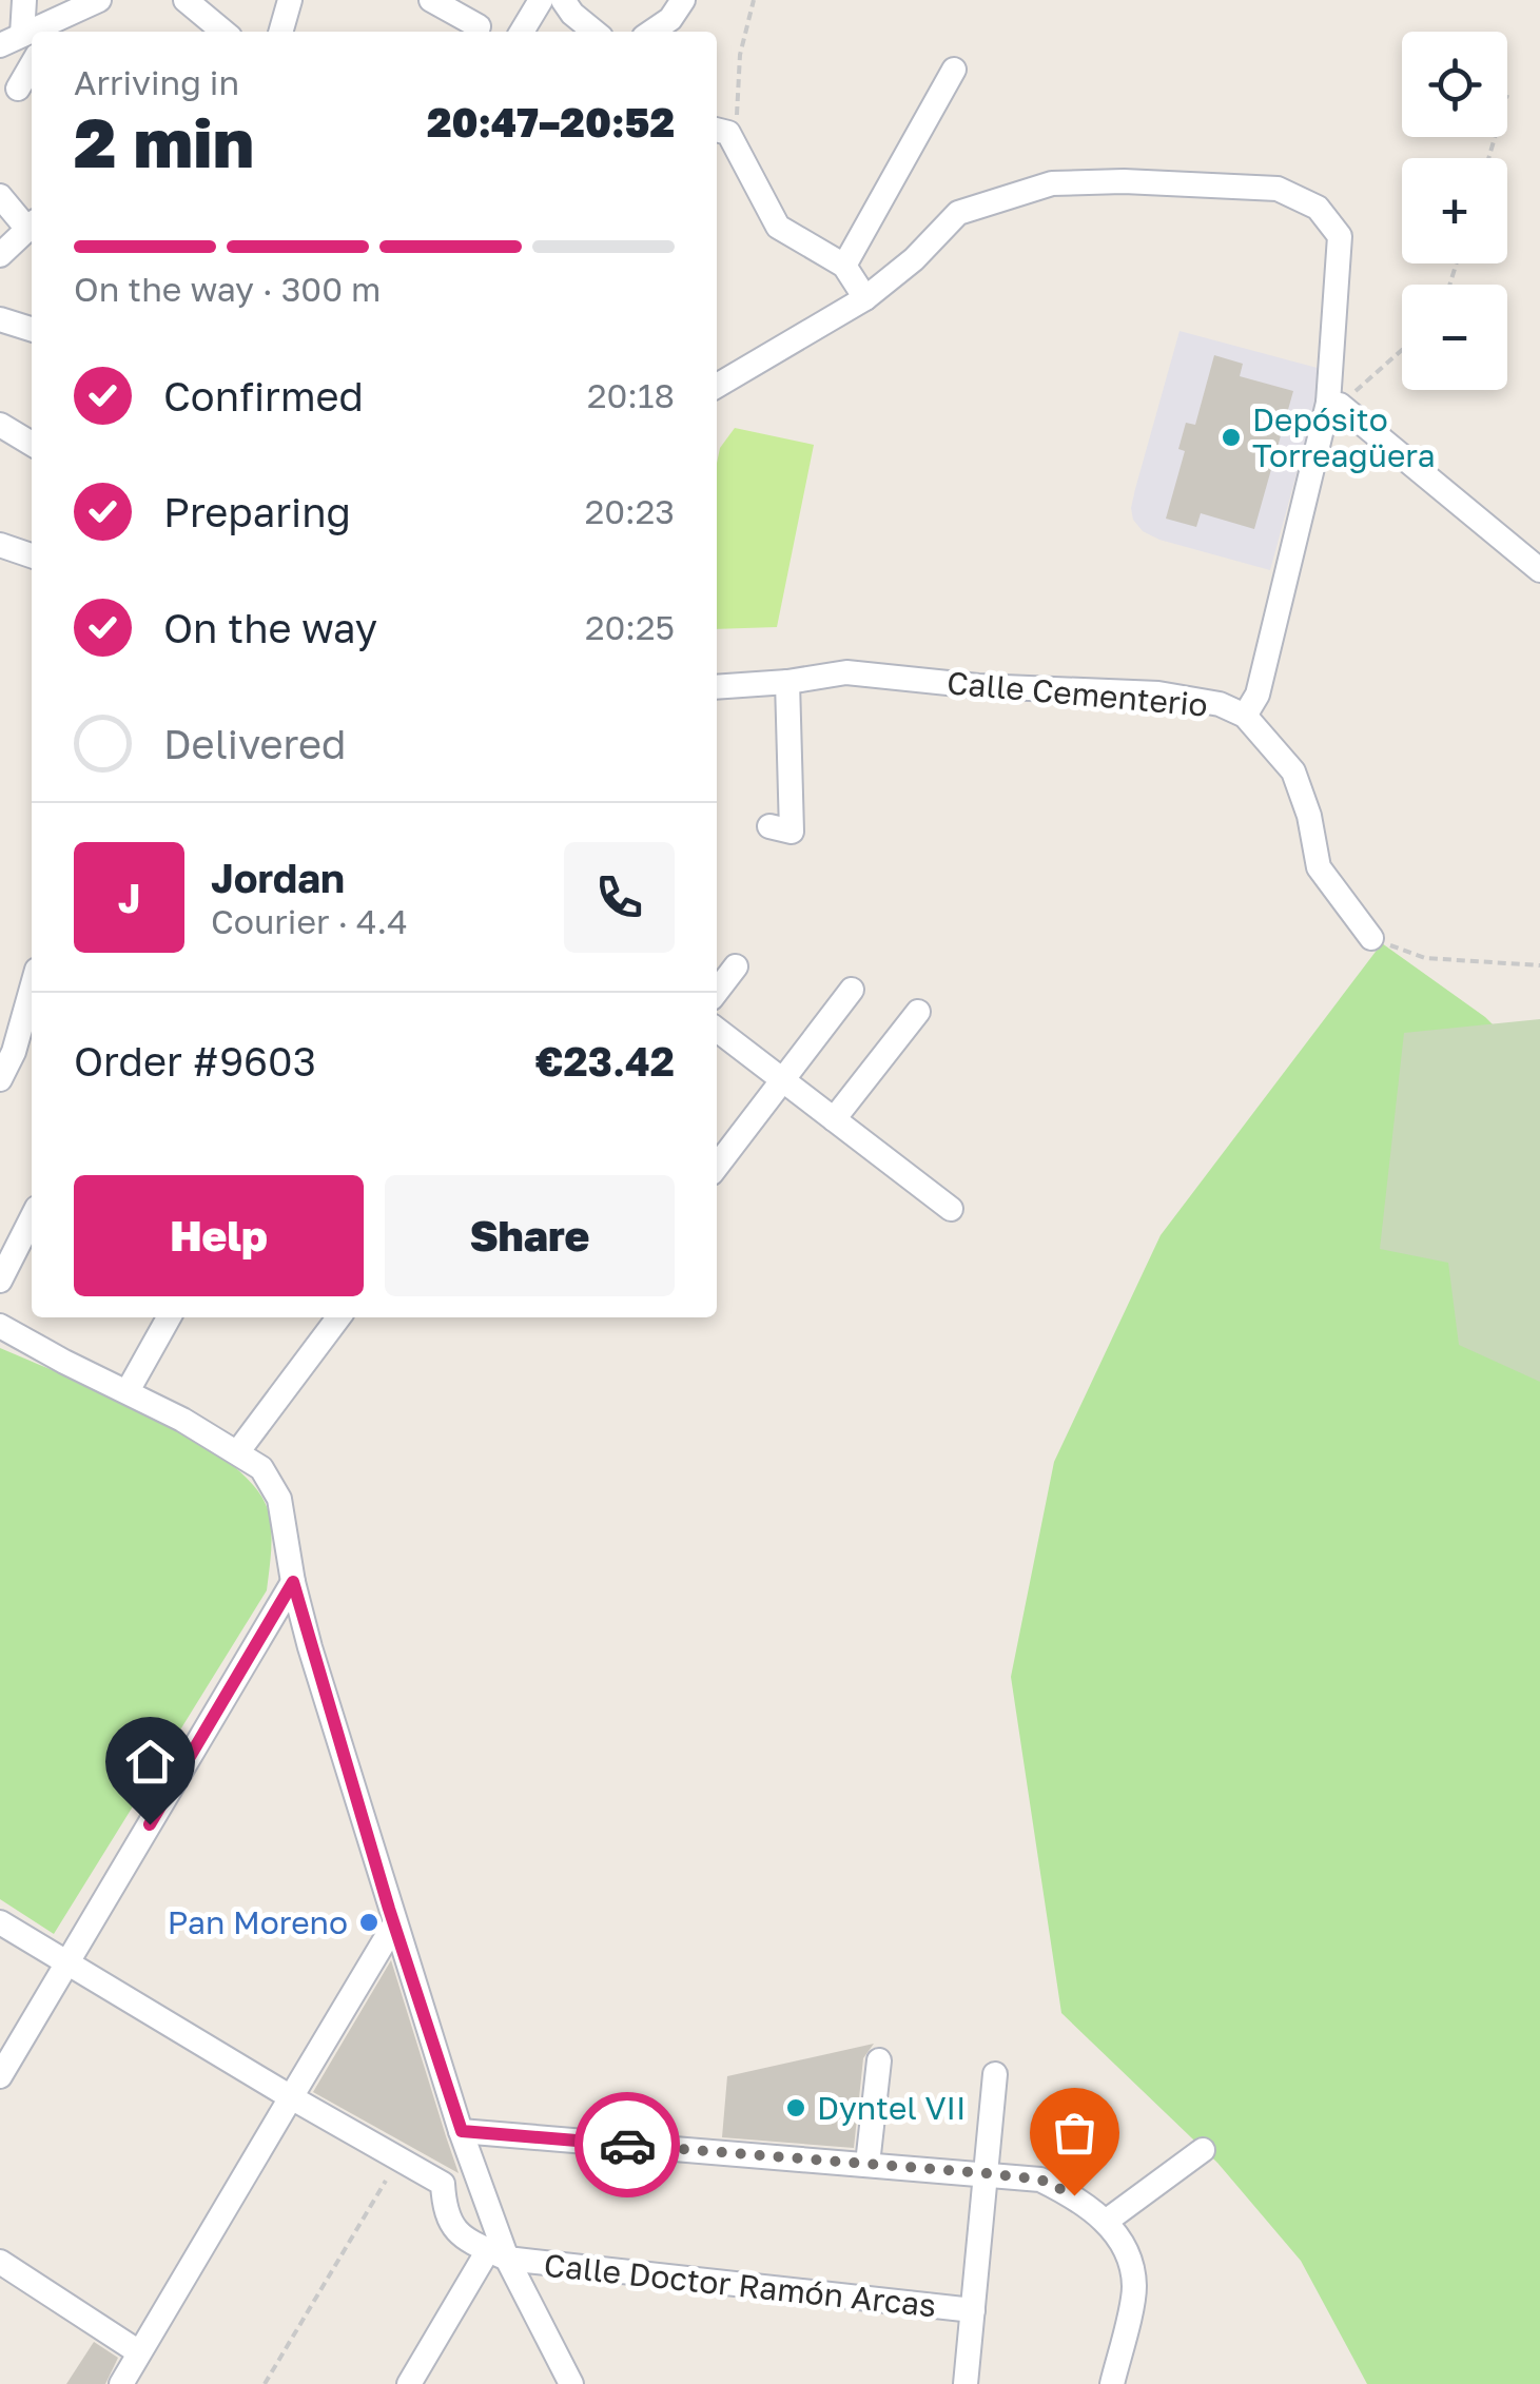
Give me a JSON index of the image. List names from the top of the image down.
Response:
{
  "streets": {
    "street": ["Calle Cementerio", "Calle Doctor Ramón Arcas"]
  },
  "places": ["Depósito Torreagüera", "Pan Moreno", "Dyntel VII"],
  "page": {
    "map_buttons": ["+", "−"],
    "heading": ["2 min", "Arriving in", "20:47–20:52"],
    "panel": [
      "Jordan",
      "Courier · 4.4",
      "Order #9603",
      "€23.42"
    ],
    "bar": "On the way · 300 m",
    "list": [
      ["Confirmed", "20:18"],
      ["Preparing", "20:23"],
      ["On the way", "20:25"],
      "Delivered"
    ],
    "round": "J",
    "buttons": ["Help", "Share"]
  }
}
